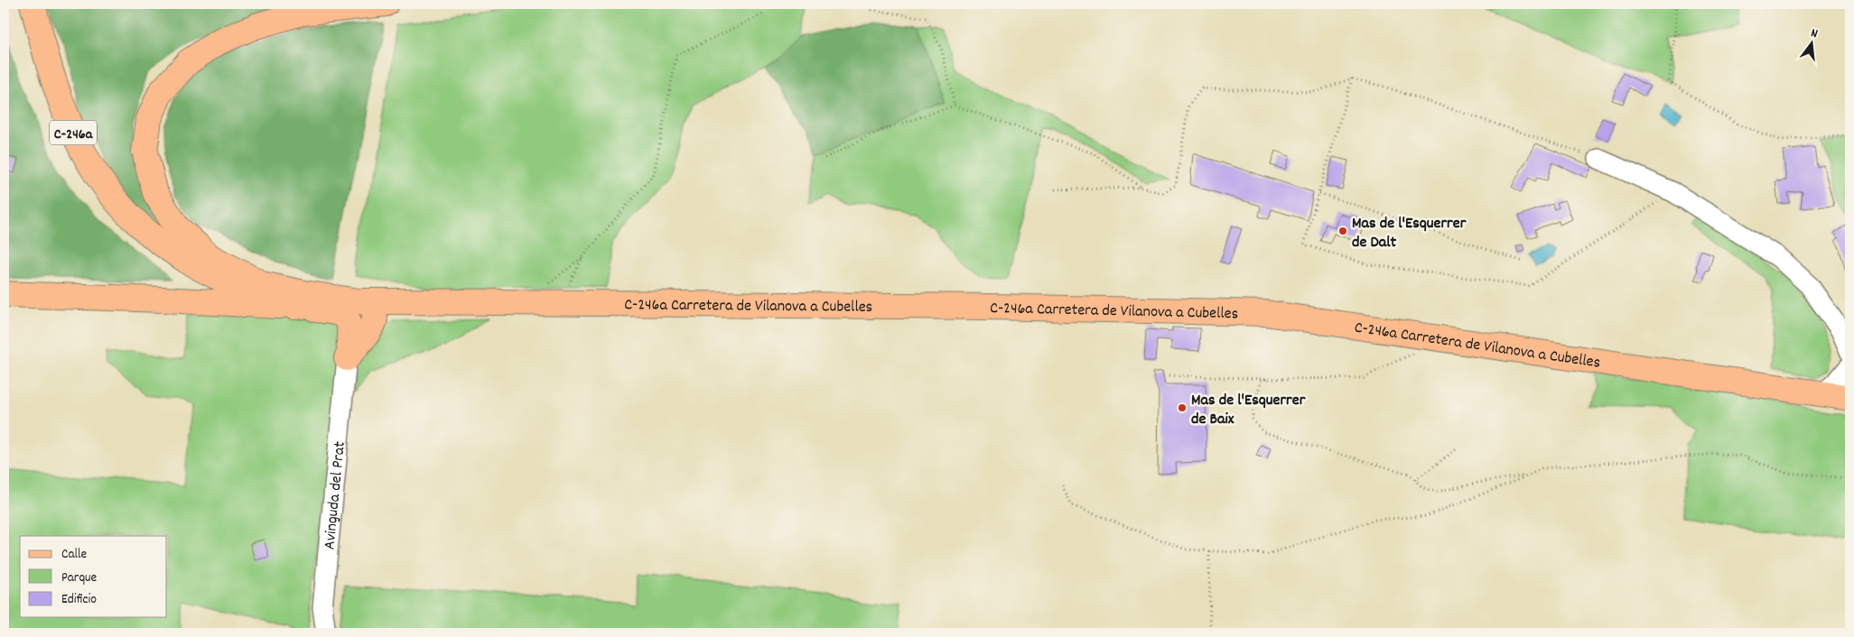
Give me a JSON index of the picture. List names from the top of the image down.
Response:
{
  "streets": {
    "main road": ["C-246a", "C-246a Carretera de Vilanova a Cubelles"],
    "street": ["Avinguda del Prat"]
  },
  "crossings": [
    ["C-246a", "C-246a Carretera de Vilanova a Cubelles"]
  ],
  "places": ["Mas de l'Esquerrer de Dalt", "Mas de l'Esquerrer de Baix"],
  "legend": ["Calle", "Parque", "Edificio"],
  "north": "top"
}
